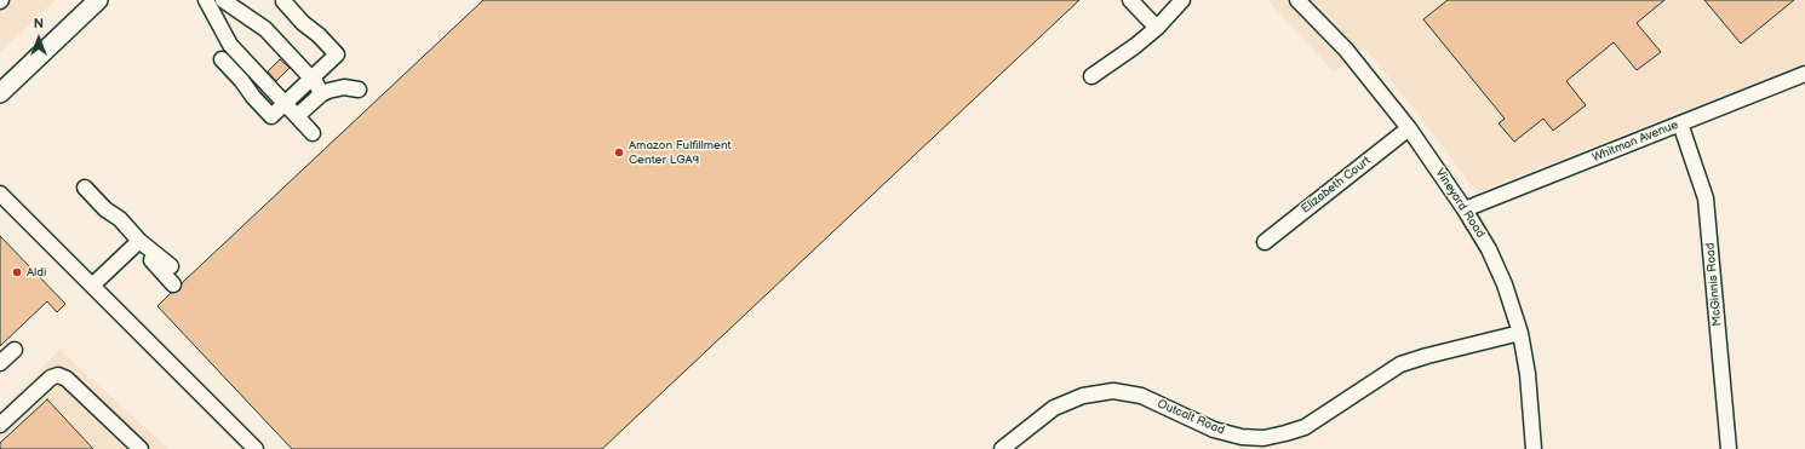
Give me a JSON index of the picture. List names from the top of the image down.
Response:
{
  "streets": {
    "street": [
      "Whitman Avenue",
      "Elizabeth Court",
      "Vineyard Road",
      "McGinnis Road",
      "Outcalt Road"
    ]
  },
  "crossings": [
    ["Whitman Avenue", "Vineyard Road"],
    ["Whitman Avenue", "McGinnis Road"],
    ["Elizabeth Court", "Vineyard Road"],
    ["Vineyard Road", "Outcalt Road"]
  ],
  "places": ["Amazon Fulfillment Center LGA9", "Aldi"],
  "north": "top"
}
